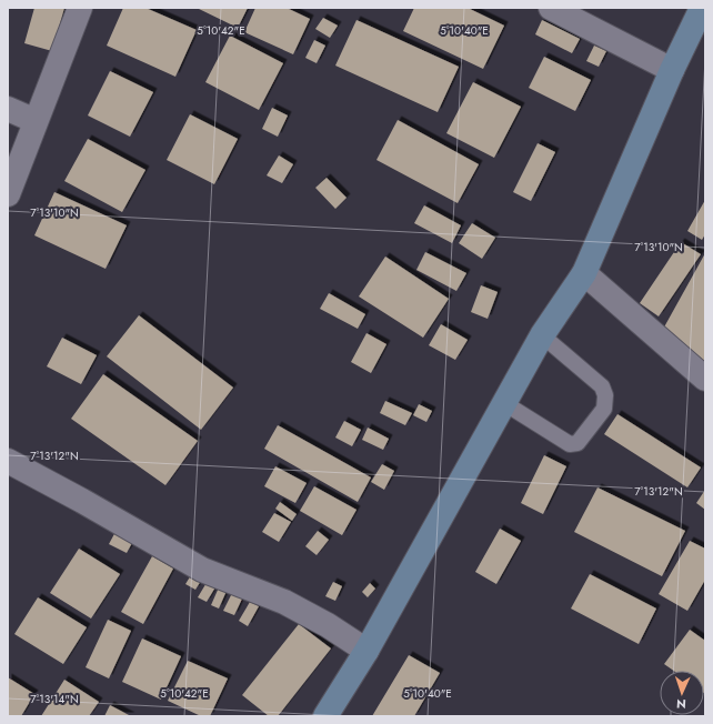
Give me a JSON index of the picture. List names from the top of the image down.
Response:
{
  "north": "bottom",
  "coordinates": [
    "5°10'42\"E",
    "5°10'40\"E",
    "7°13'10\"N",
    "7°13'12\"N",
    "7°13'14\"N"
  ]
}
